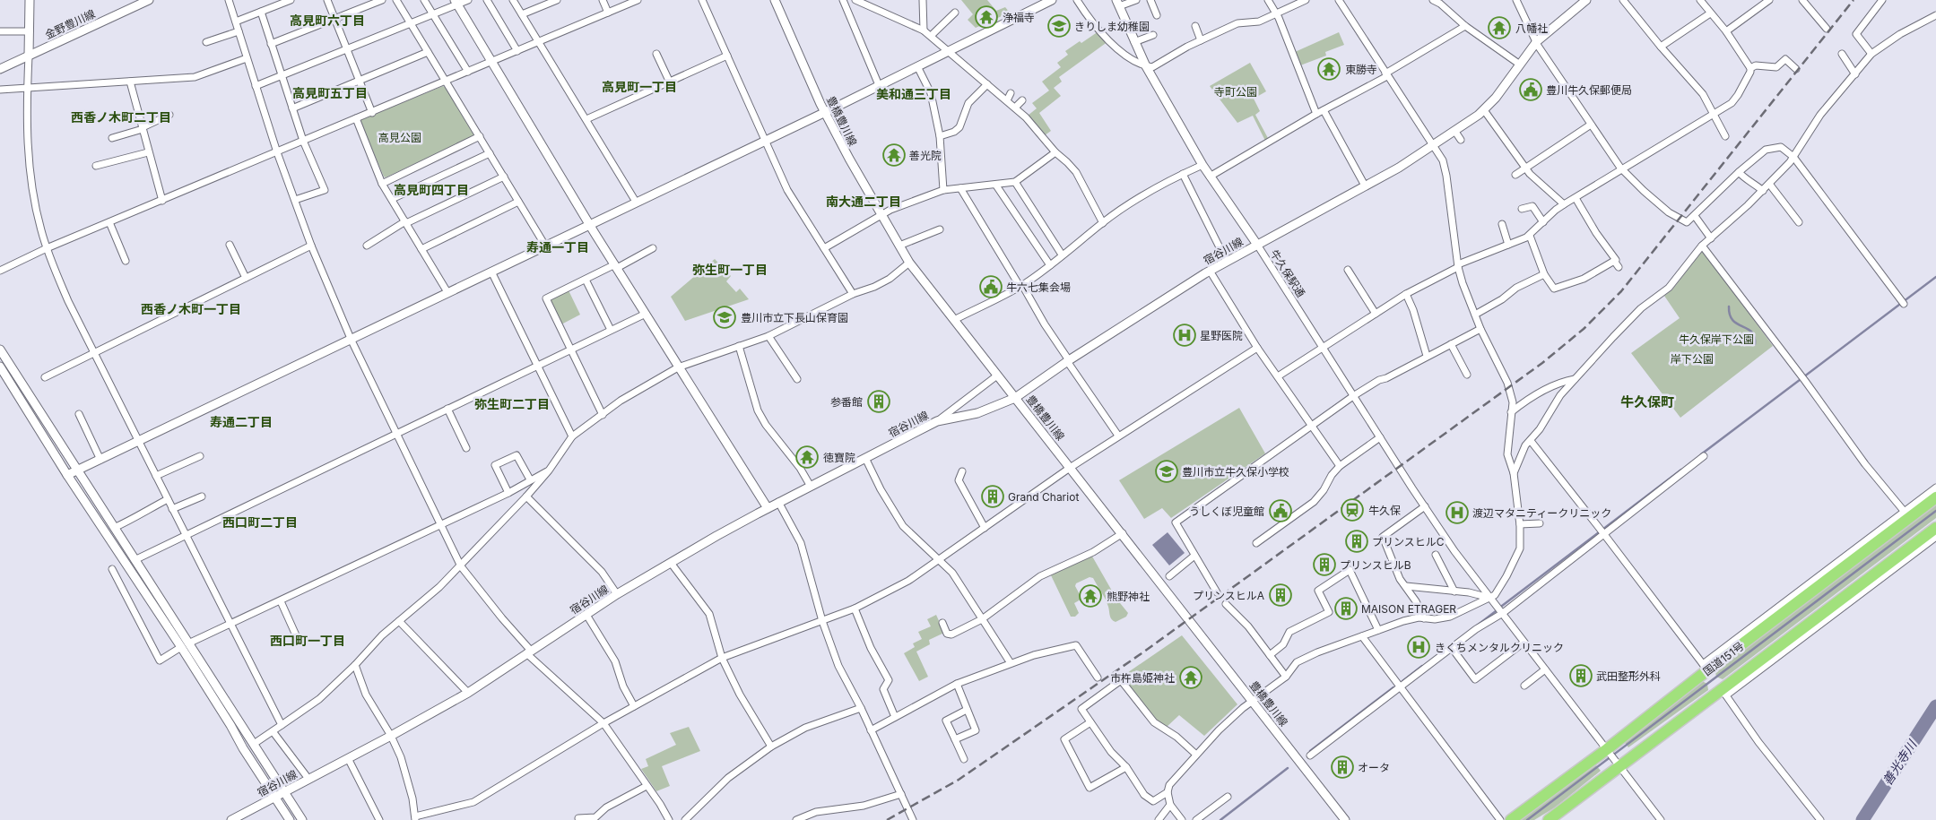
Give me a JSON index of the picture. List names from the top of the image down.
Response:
{
  "streets": {
    "highway": ["国道151号"],
    "street": [
      "金野豊川線",
      "豊橋豊川線",
      "宿谷川線",
      "牛久保駅通"
    ]
  },
  "crossings": [
    ["豊橋豊川線", "宿谷川線"],
    ["宿谷川線", "牛久保駅通"],
    ["牛久保駅通", "国道151号"]
  ],
  "districts": [
    "高見町六丁目",
    "高見町一丁目",
    "高見町五丁目",
    "美和通三丁目",
    "西香ノ木町二丁目",
    "高見町四丁目",
    "南大通二丁目",
    "寿通一丁目",
    "弥生町一丁目",
    "西香ノ木町一丁目",
    "牛久保町",
    "弥生町二丁目",
    "寿通二丁目",
    "西口町二丁目",
    "西口町一丁目"
  ],
  "water": ["善光寺川"],
  "parks": [
    "寺町公園",
    "高見公園",
    "牛久保岸下公園",
    "岸下公園"
  ],
  "places": {
    "temple": [
      "浄福寺",
      "八幡社",
      "東勝寺",
      "善光院",
      "徳寶院",
      "熊野神社",
      "市杵島姫神社"
    ],
    "school or university": ["きりしま幼稚園", "豊川市立下長山保育園", "豊川市立牛久保小学校"],
    "public building": ["豊川牛久保郵便局", "牛六七集会場", "うしくぼ児童館"],
    "hospital": ["星野医院", "渡辺マタニティークリニック", "きくちメンタルクリニック"],
    "building": [
      "参番館",
      "Grand Chariot",
      "プリンスヒルC",
      "プリンスヒルB",
      "プリンスヒルA",
      "MAISON ETRAGER",
      "武田整形外科",
      "オータ"
    ],
    "station": ["牛久保"]
  }
}
